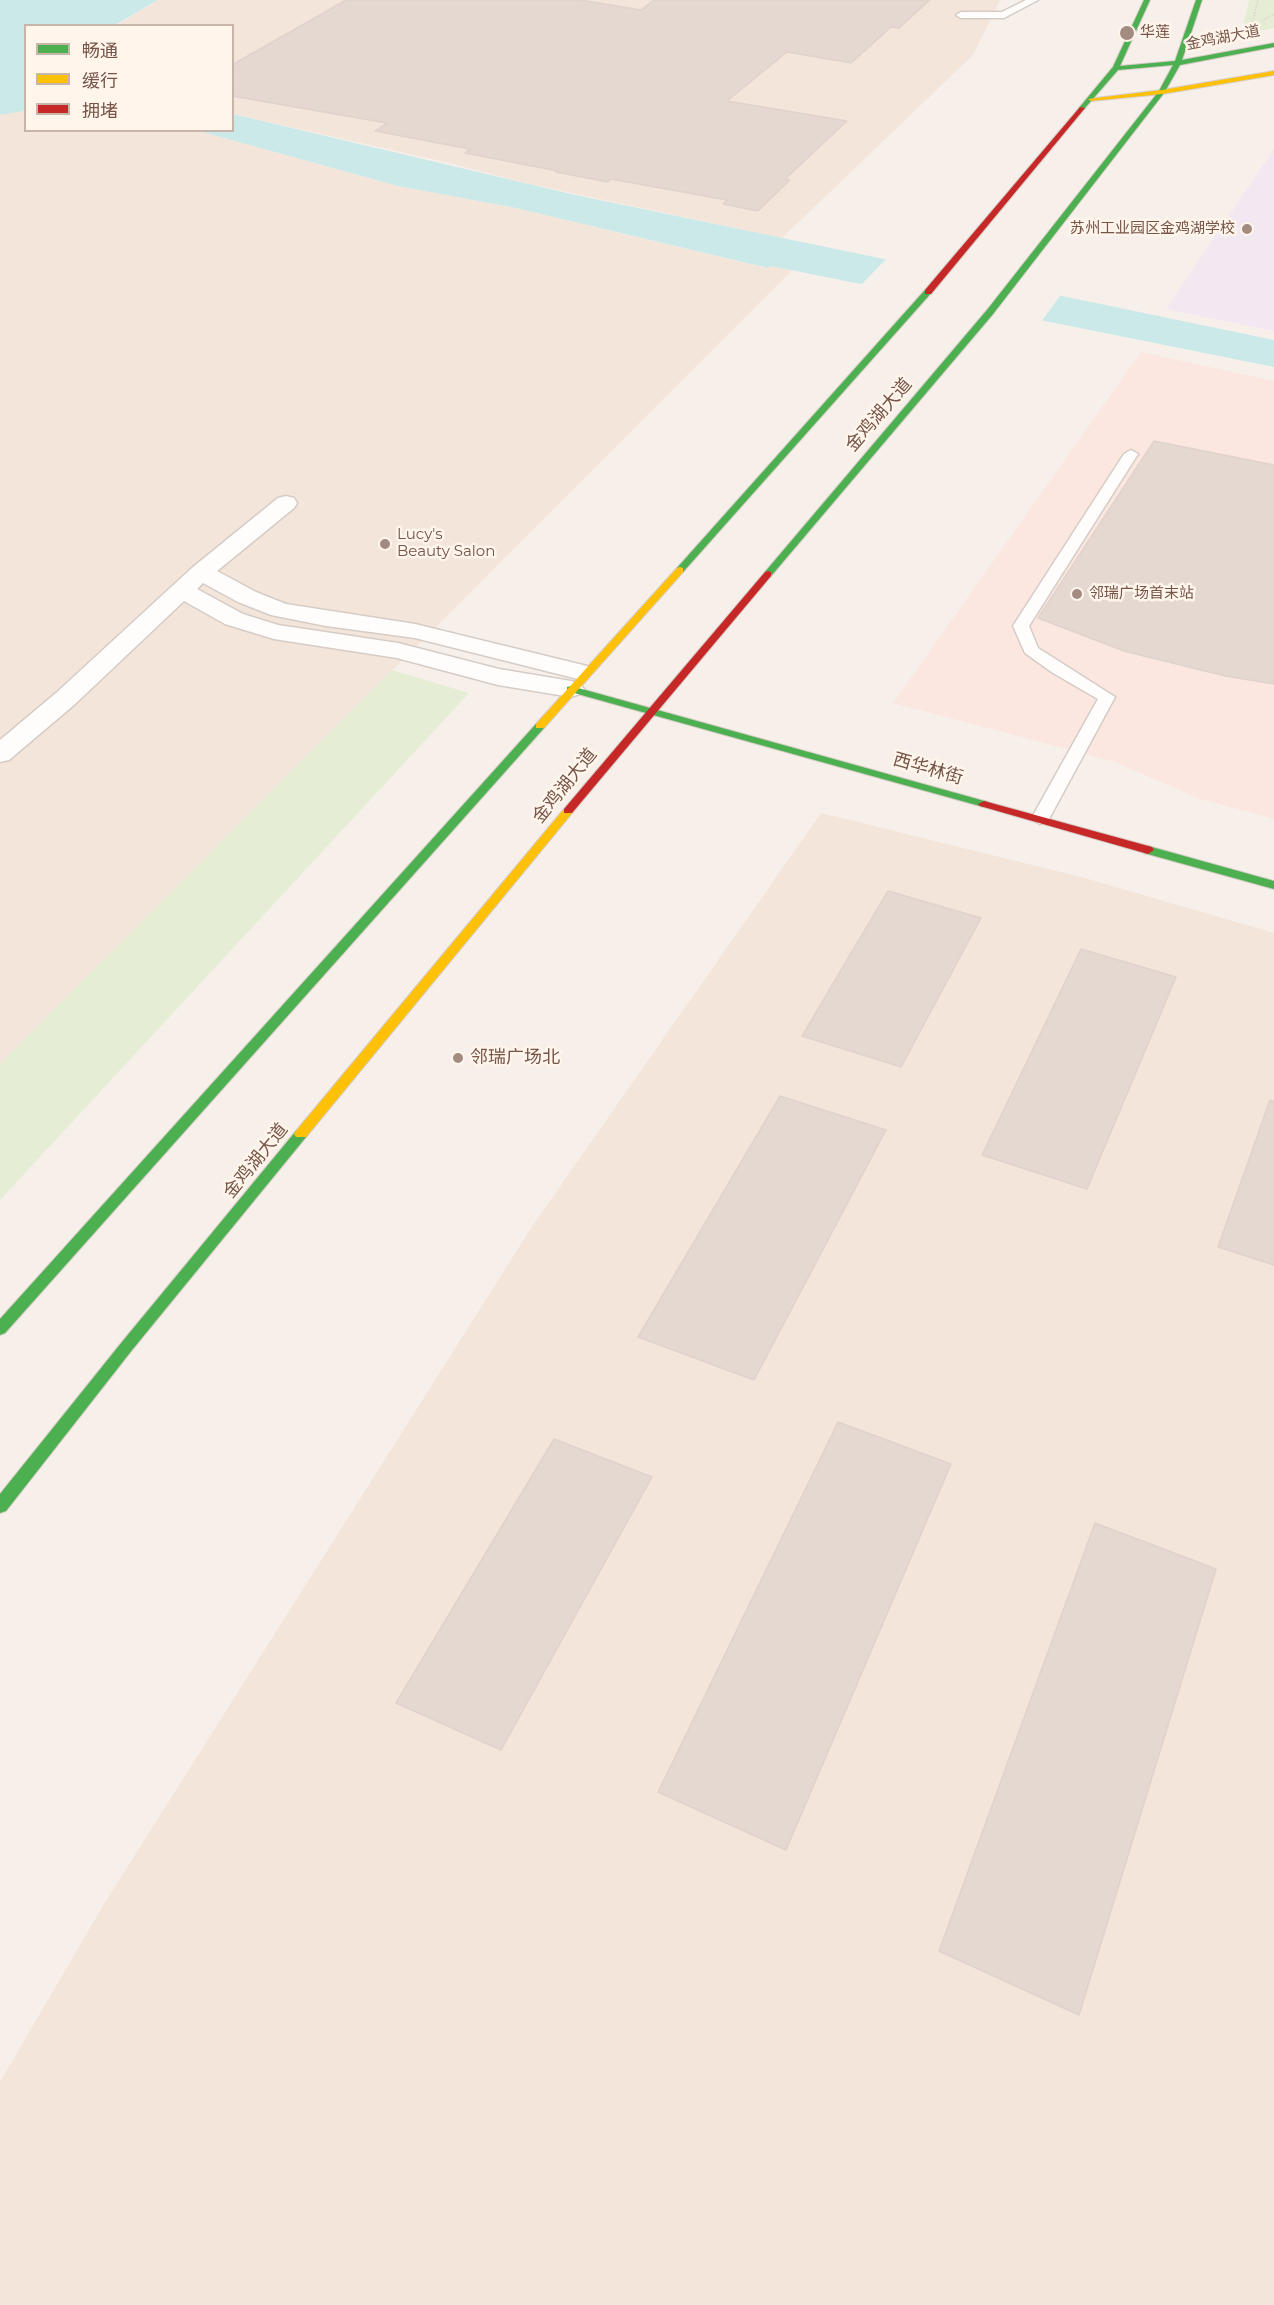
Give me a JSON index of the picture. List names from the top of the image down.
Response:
{
  "streets": {
    "main road": ["金鸡湖大道", "西华林街"]
  },
  "crossings": [
    ["金鸡湖大道", "西华林街"]
  ],
  "places": [
    "华莲",
    "苏州工业园区金鸡湖学校",
    "Lucy's Beauty Salon",
    "邻瑞广场首末站",
    "邻瑞广场北"
  ],
  "legend": ["畅通", "缓行", "拥堵"]
}
